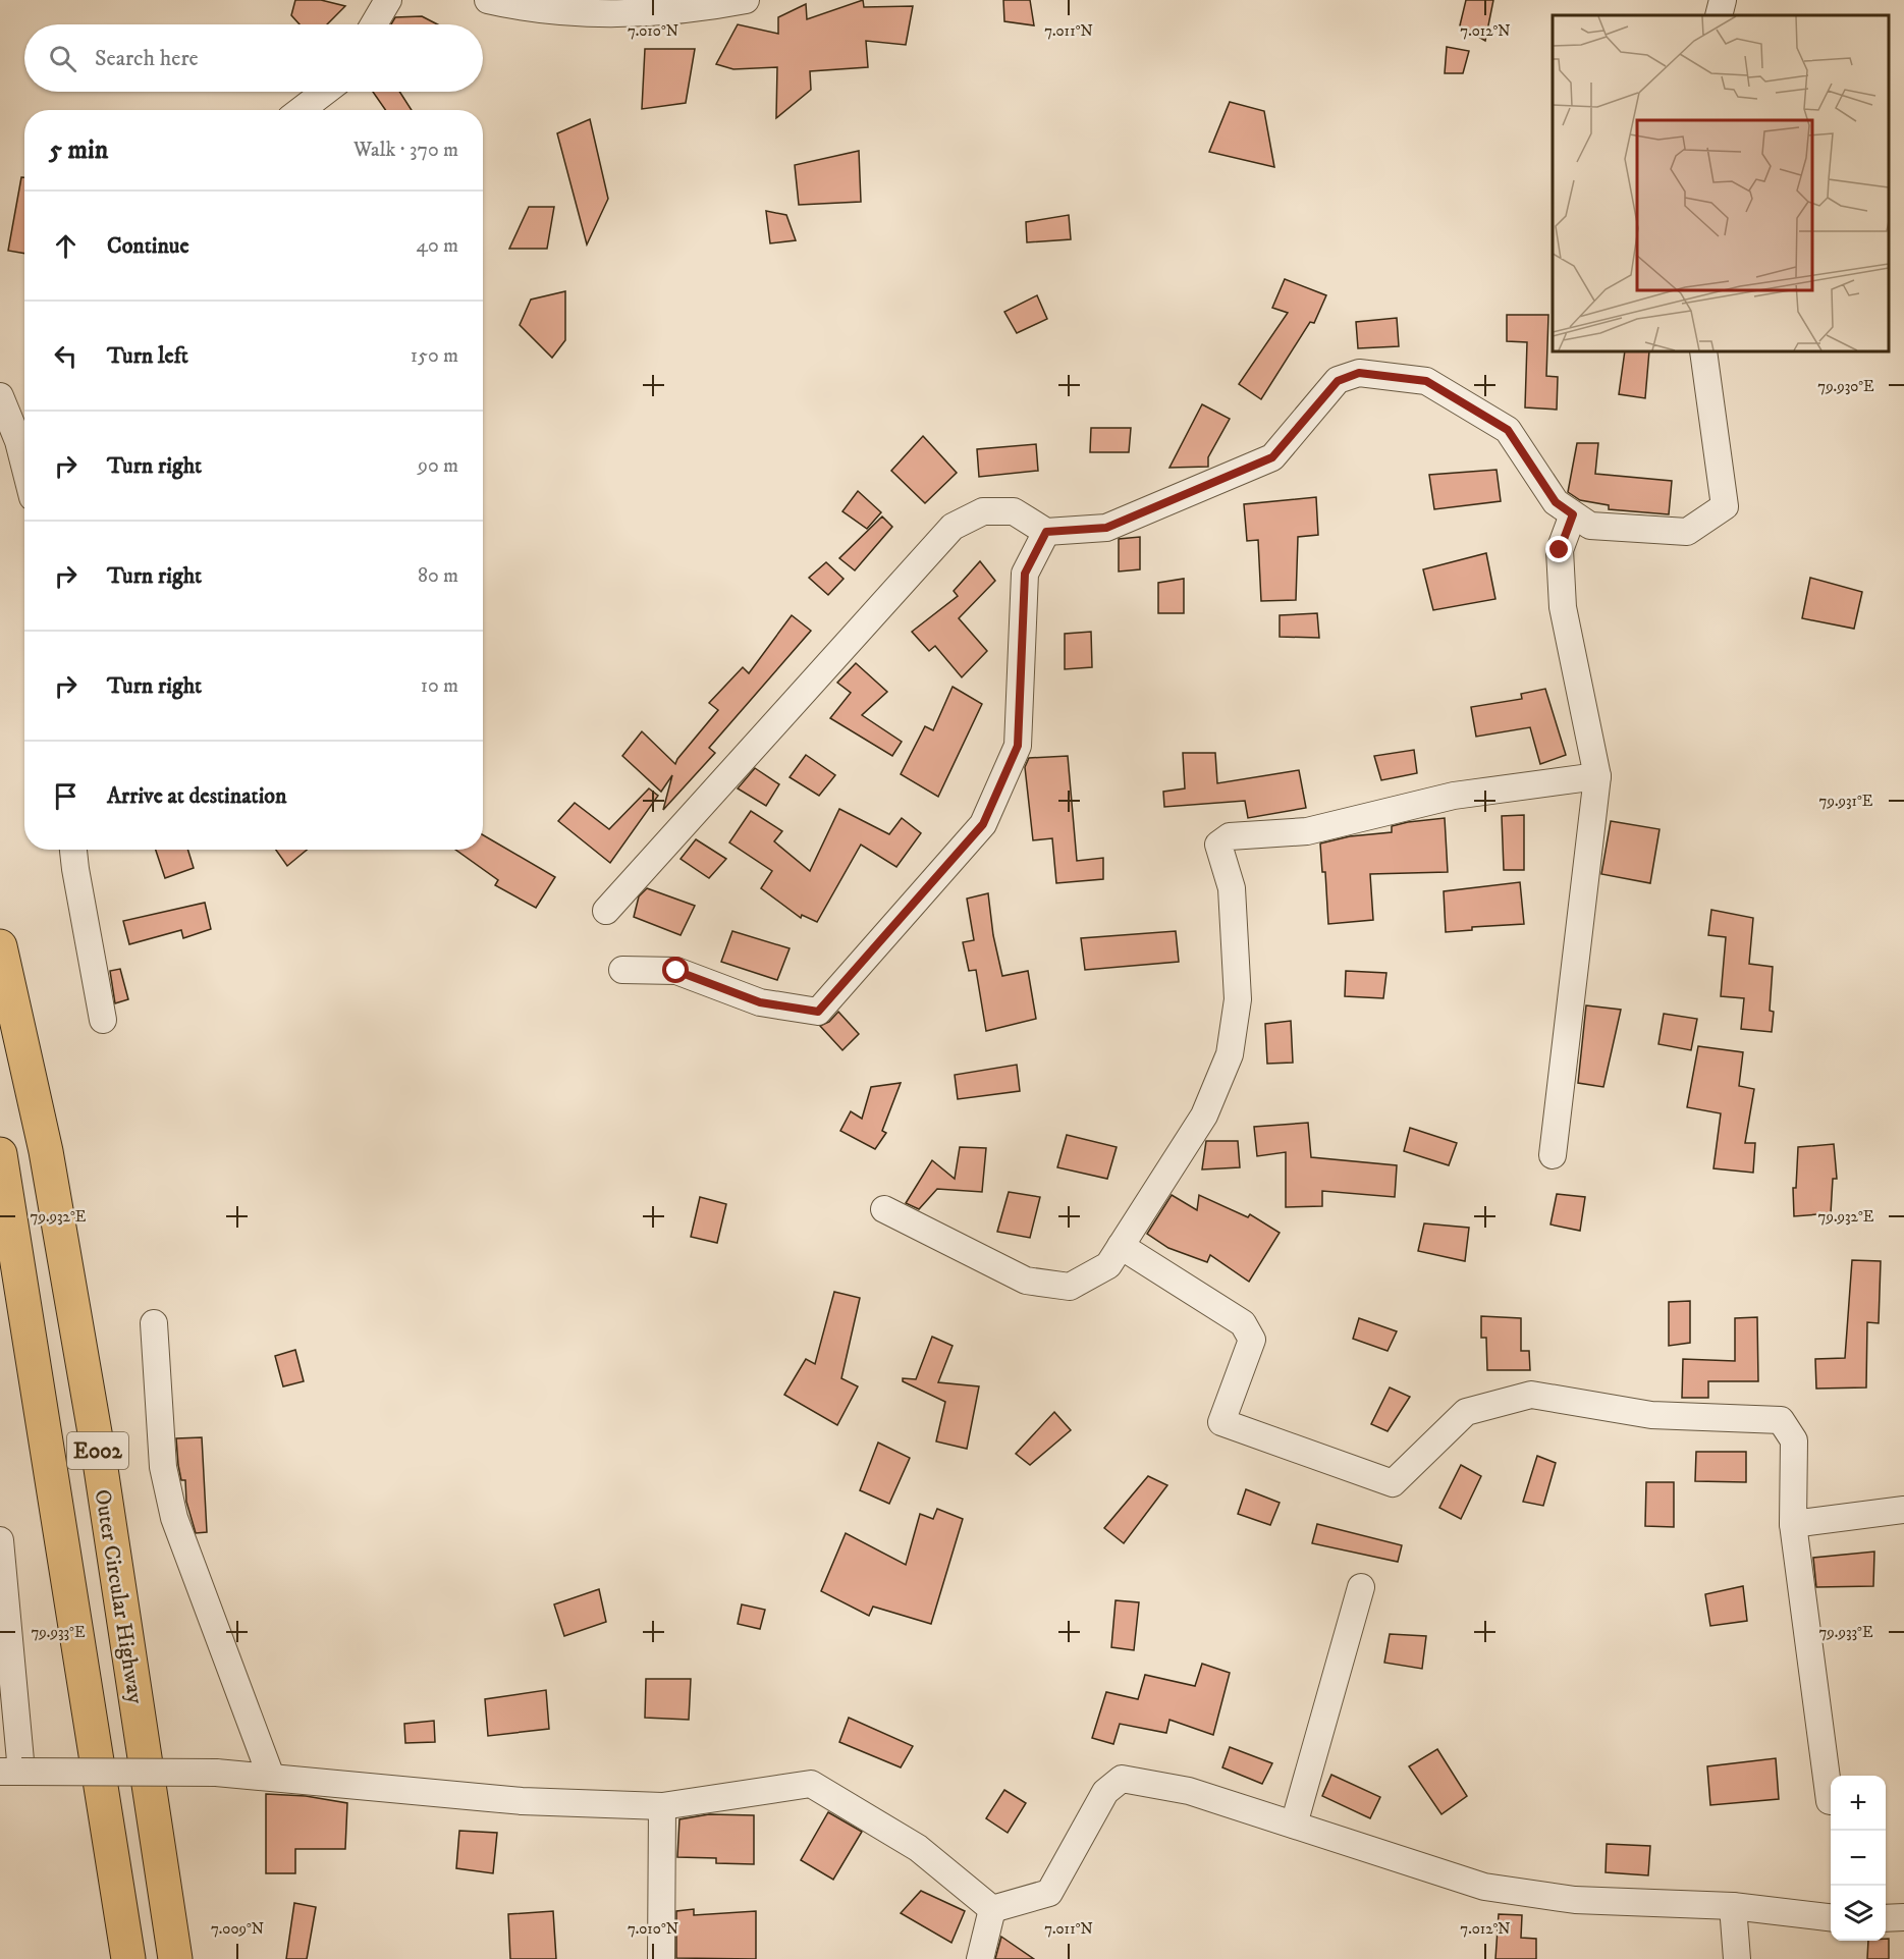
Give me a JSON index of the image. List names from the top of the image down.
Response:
{
  "streets": {
    "highway": ["E002", "Outer Circular Highway"]
  },
  "page": {
    "search": "Search here",
    "heading": ["5 min", "Walk · 370 m"],
    "list": [
      ["Continue", "40 m"],
      ["Turn left", "150 m"],
      ["Turn right", "90 m"],
      ["Turn right", "80 m"],
      ["Turn right", "10 m"],
      "Arrive at destination"
    ],
    "map_buttons": ["+", "−"]
  },
  "coordinates": [
    "7.010°N",
    "7.011°N",
    "7.012°N",
    "79.930°E",
    "79.931°E",
    "79.932°E",
    "79.933°E",
    "7.009°N"
  ]
}
